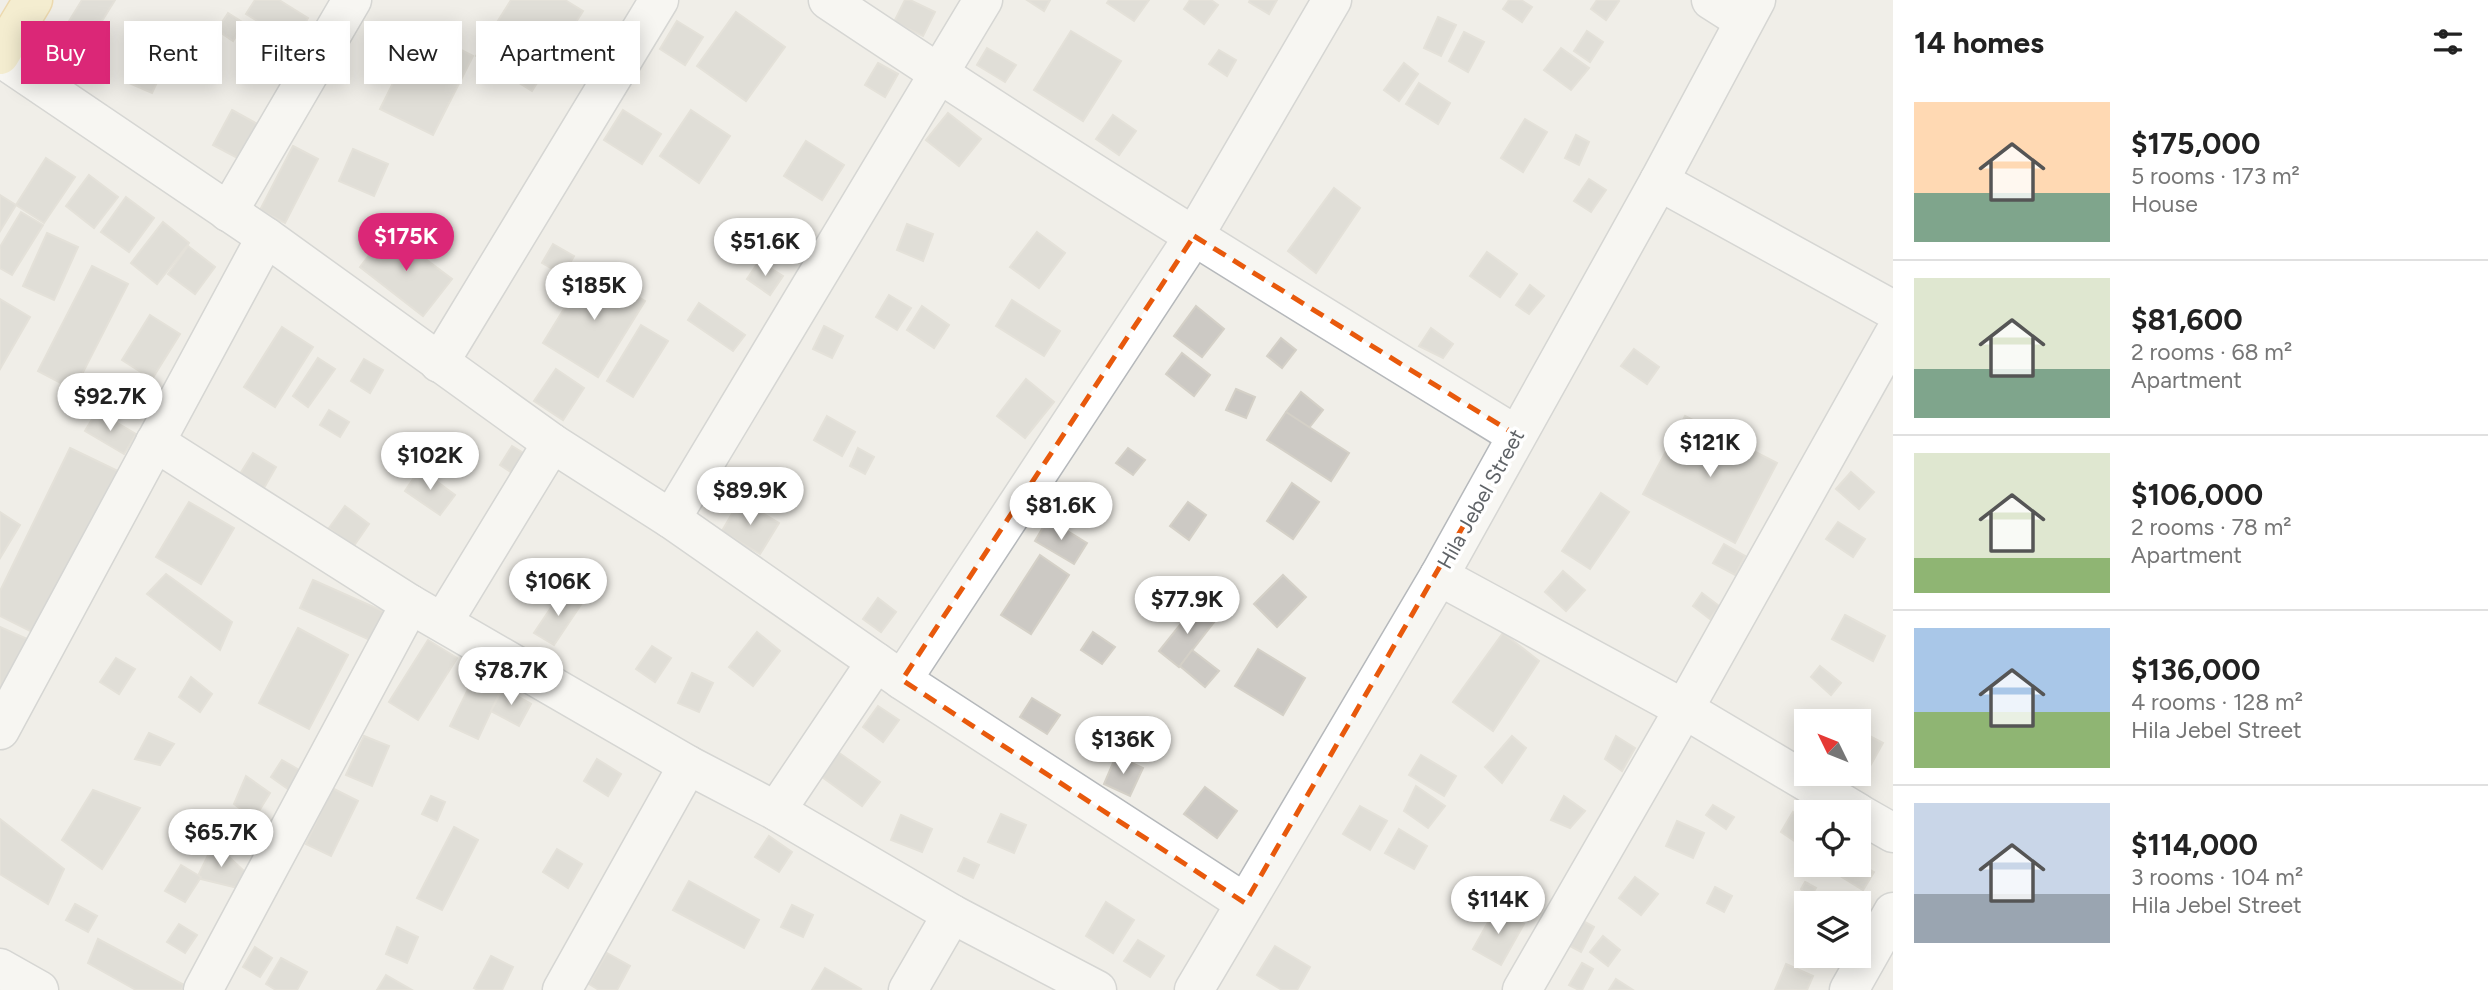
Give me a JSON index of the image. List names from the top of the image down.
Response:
{
  "streets": {
    "street": ["Hila Jebel Street"]
  },
  "north": "top left",
  "page": {
    "heading": "14 homes",
    "chip": [
      "Buy",
      "Rent",
      "Filters",
      "New",
      "Apartment"
    ],
    "list": [
      {
        "name": "$175,000",
        "note": "5 rooms · 173 m² · House"
      },
      {
        "name": "$81,600",
        "note": "2 rooms · 68 m² · Apartment"
      },
      {
        "name": "$106,000",
        "note": "2 rooms · 78 m² · Apartment"
      },
      {
        "name": "$136,000",
        "note": "4 rooms · 128 m² · Hila Jebel Street"
      },
      {
        "name": "$114,000",
        "note": "3 rooms · 104 m² · Hila Jebel Street"
      }
    ],
    "price": [
      "$175K",
      "$51.6K",
      "$185K",
      "$92.7K",
      "$121K",
      "$102K",
      "$89.9K",
      "$81.6K",
      "$106K",
      "$77.9K",
      "$78.7K",
      "$136K",
      "$65.7K",
      "$114K"
    ]
  }
}
